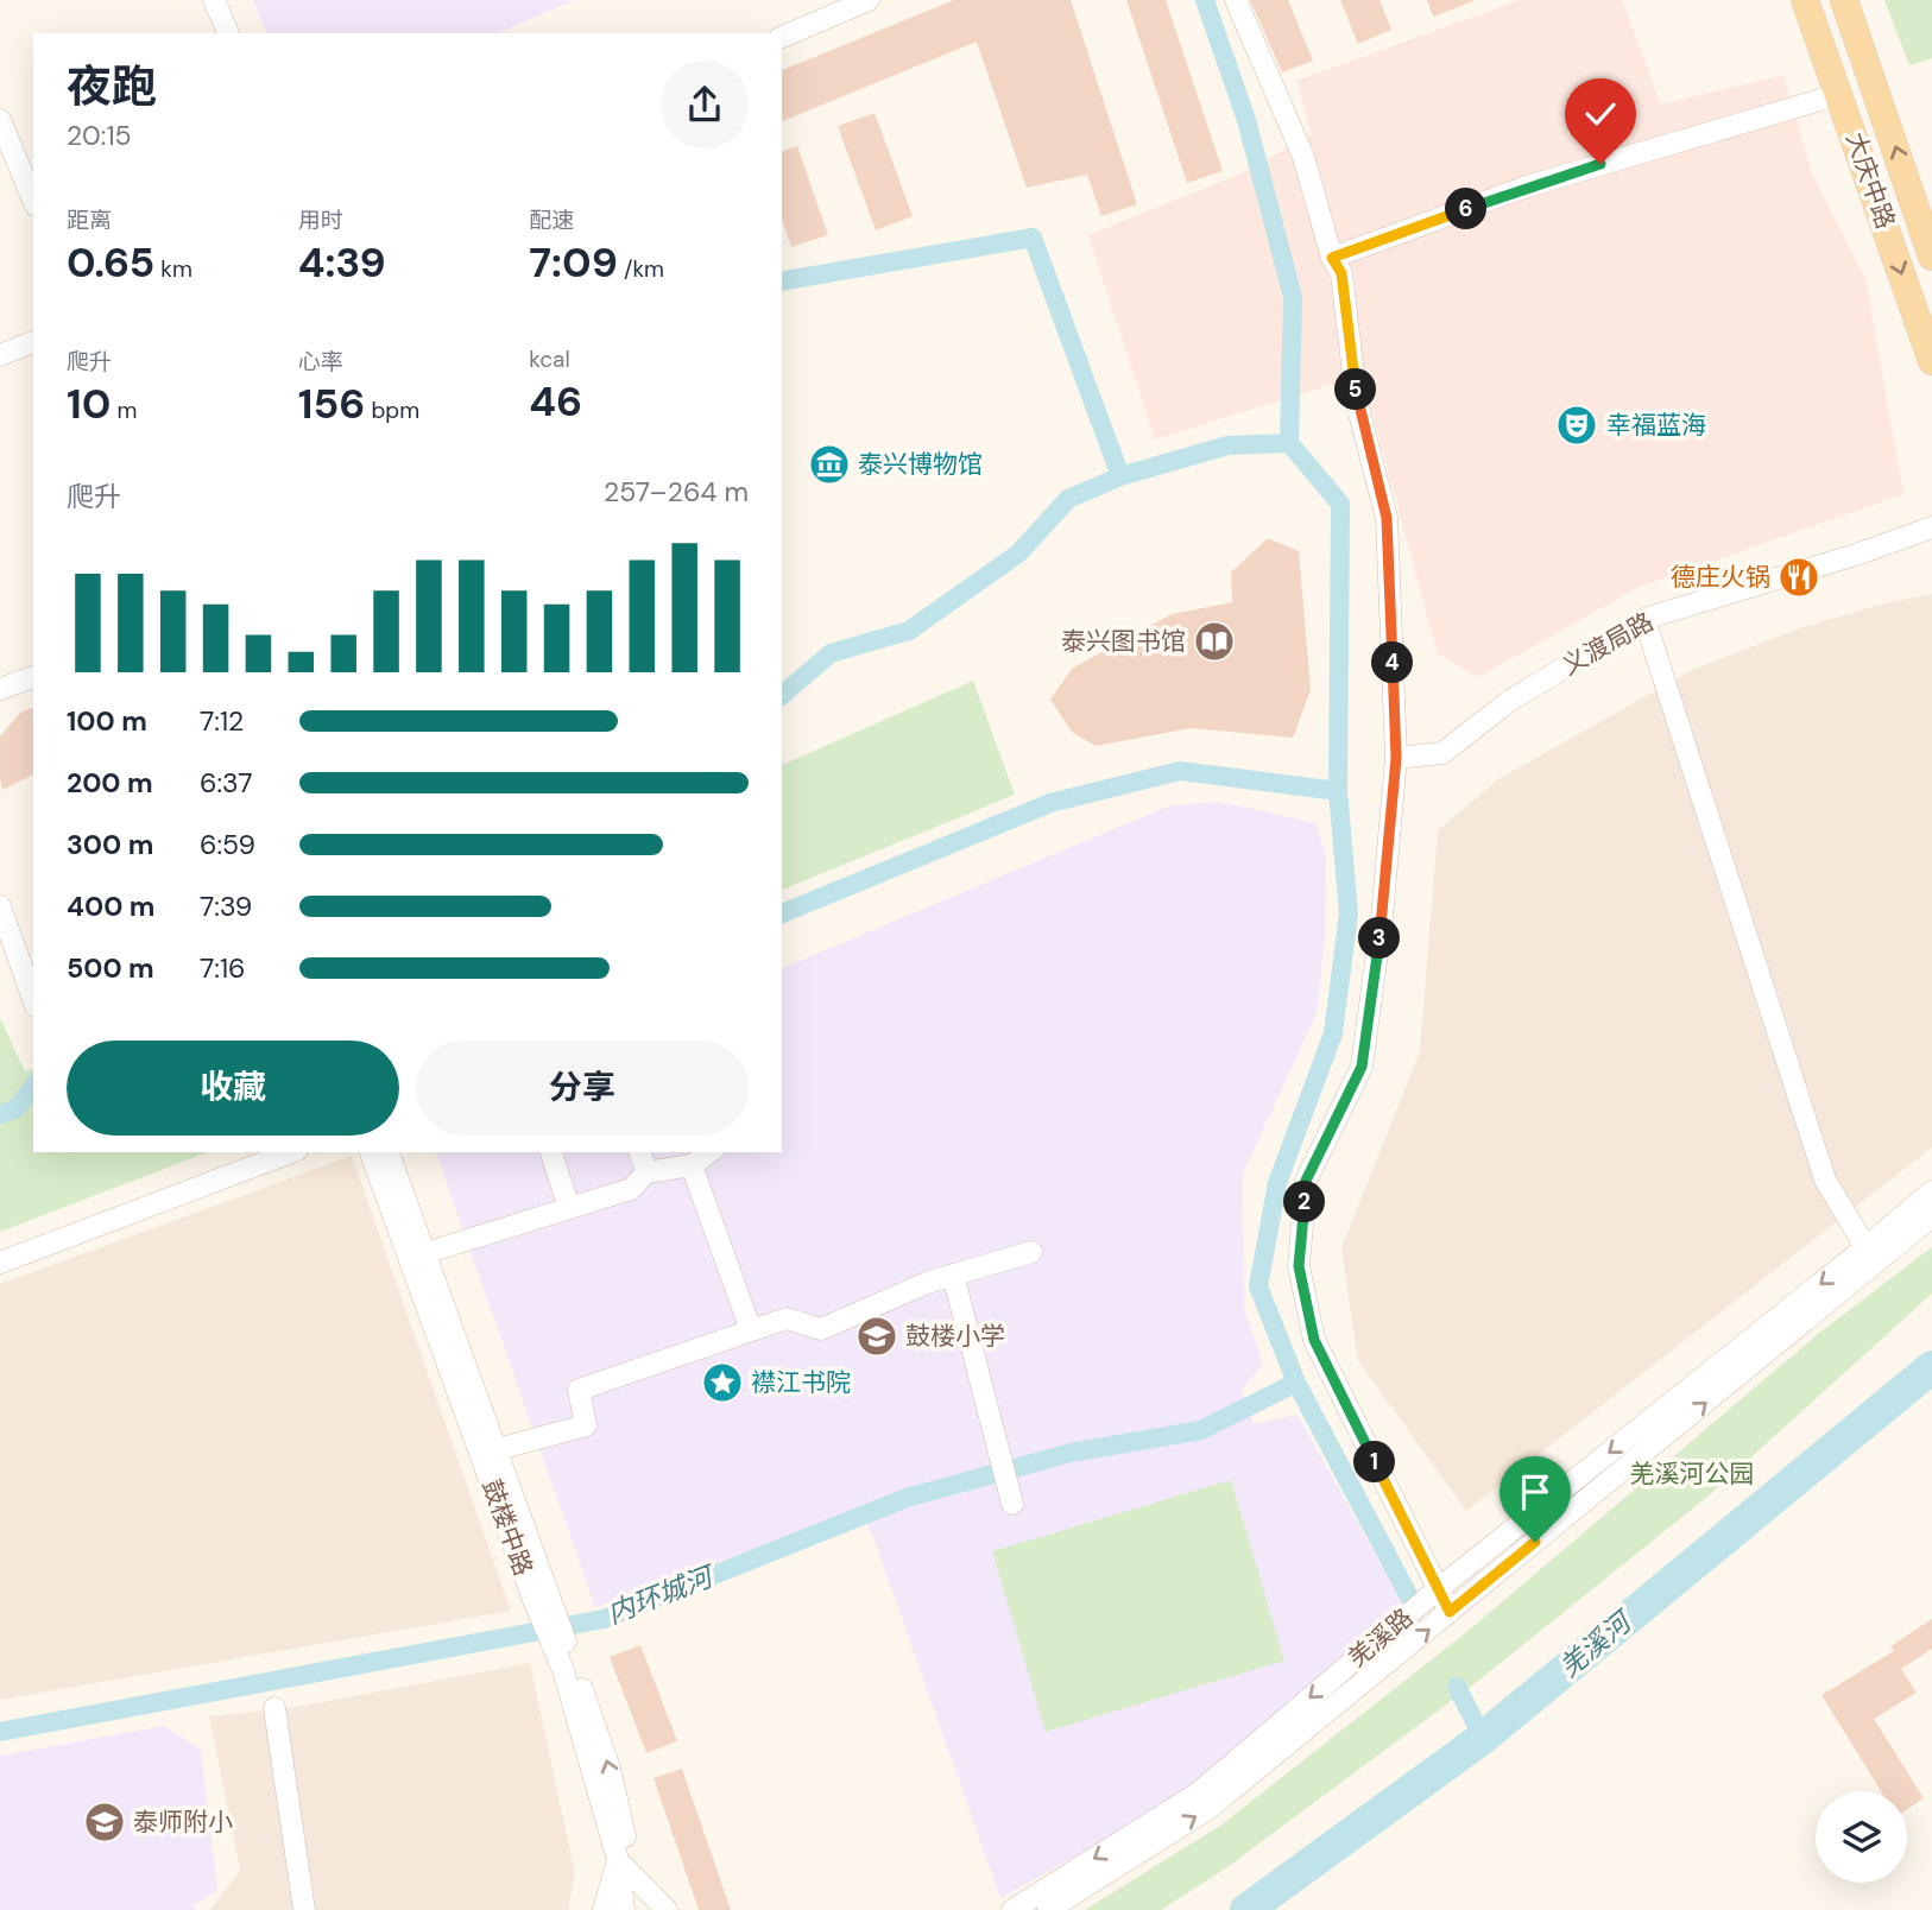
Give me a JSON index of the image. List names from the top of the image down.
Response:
{
  "streets": {
    "main road": ["大庆中路"],
    "street": ["义渡局路", "鼓楼中路", "羌溪路"]
  },
  "water": ["内环城河", "羌溪河"],
  "parks": ["羌溪河公园"],
  "places": {
    "theatre": ["幸福蓝海"],
    "museum": ["泰兴博物馆"],
    "restaurant": ["德庄火锅"],
    "library": ["泰兴图书馆"],
    "school or university": ["鼓楼小学", "泰师附小"],
    "place": ["襟江书院"]
  },
  "page": {
    "heading": ["夜跑", "20:15"],
    "stats": [
      ["距离", "0.65 km"],
      ["用时", "4:39"],
      ["配速", "7:09 /km"],
      ["爬升", "10 m"],
      ["心率", "156 bpm"],
      ["kcal", "46"]
    ],
    "pins": [
      "6",
      "5",
      "4",
      "3",
      "2",
      "1"
    ],
    "chart": ["爬升", "257–264 m"],
    "list": [
      {
        "name": "100 m",
        "note": "7:12"
      },
      {
        "name": "200 m",
        "note": "6:37"
      },
      {
        "name": "300 m",
        "note": "6:59"
      },
      {
        "name": "400 m",
        "note": "7:39"
      },
      {
        "name": "500 m",
        "note": "7:16"
      }
    ],
    "buttons": ["收藏", "分享"]
  }
}
